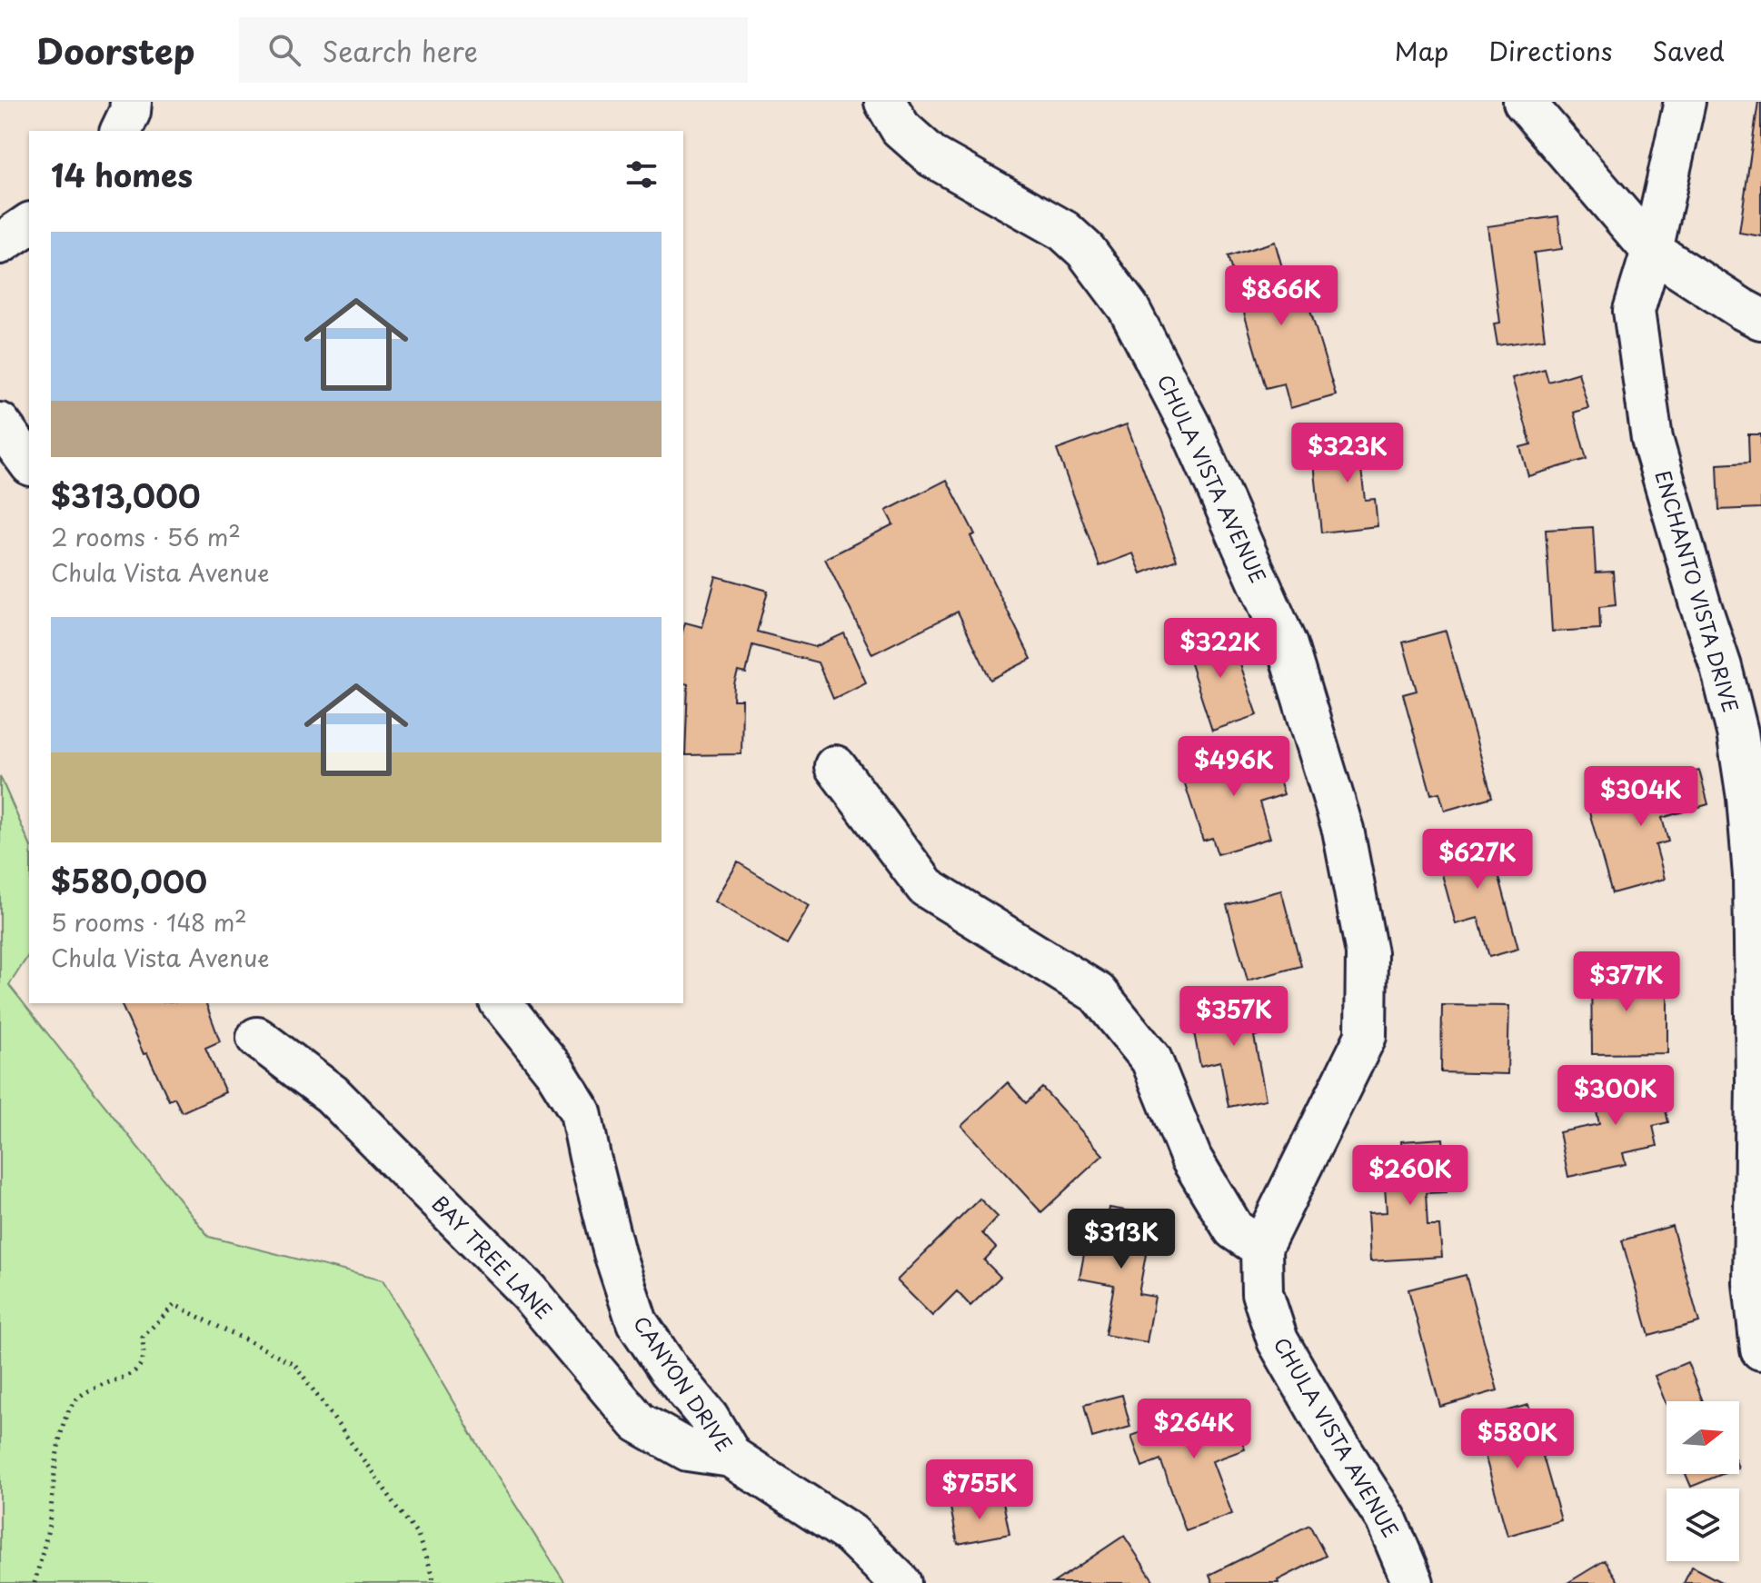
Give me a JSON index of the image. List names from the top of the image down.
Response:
{
  "streets": {
    "street": [
      "CHULA VISTA AVENUE",
      "ENCHANTO VISTA DRIVE",
      "BAY TREE LANE",
      "CANYON DRIVE"
    ]
  },
  "crossings": [
    ["BAY TREE LANE", "CANYON DRIVE"]
  ],
  "north": "right",
  "page": {
    "header": "Doorstep",
    "search": "Search here",
    "nav": ["Map", "Directions", "Saved"],
    "heading": "14 homes",
    "list": [
      {
        "name": "$313,000",
        "note": "2 rooms · 56 m² · Chula Vista Avenue"
      },
      {
        "name": "$580,000",
        "note": "5 rooms · 148 m² · Chula Vista Avenue"
      }
    ],
    "price": [
      "$866K",
      "$323K",
      "$322K",
      "$496K",
      "$304K",
      "$627K",
      "$377K",
      "$357K",
      "$300K",
      "$260K",
      "$313K",
      "$264K",
      "$580K",
      "$755K"
    ]
  }
}
